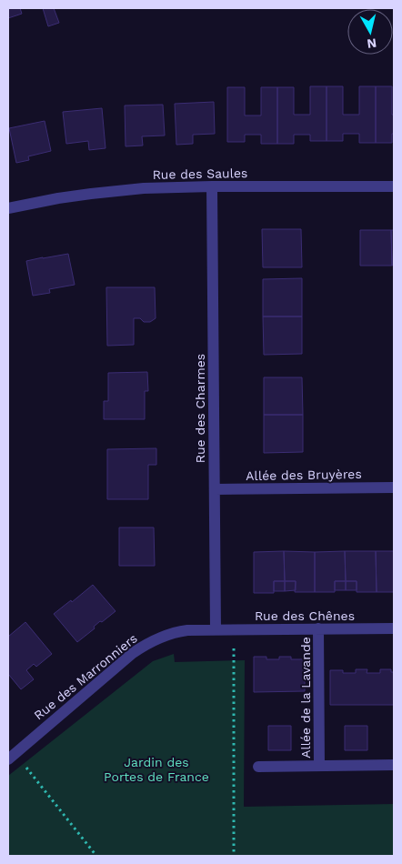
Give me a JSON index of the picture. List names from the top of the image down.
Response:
{
  "streets": {
    "street": [
      "Rue des Saules",
      "Rue des Charmes",
      "Allée des Bruyères",
      "Rue des Chênes",
      "Rue des Marronniers",
      "Allée de la Lavande"
    ]
  },
  "crossings": [
    ["Rue des Saules", "Rue des Charmes"],
    ["Rue des Charmes", "Allée des Bruyères"],
    ["Rue des Charmes", "Rue des Chênes"],
    ["Rue des Charmes", "Rue des Marronniers"],
    ["Rue des Chênes", "Rue des Marronniers"],
    ["Rue des Chênes", "Allée de la Lavande"]
  ],
  "parks": ["Jardin des Portes de France"],
  "north": "bottom"
}
